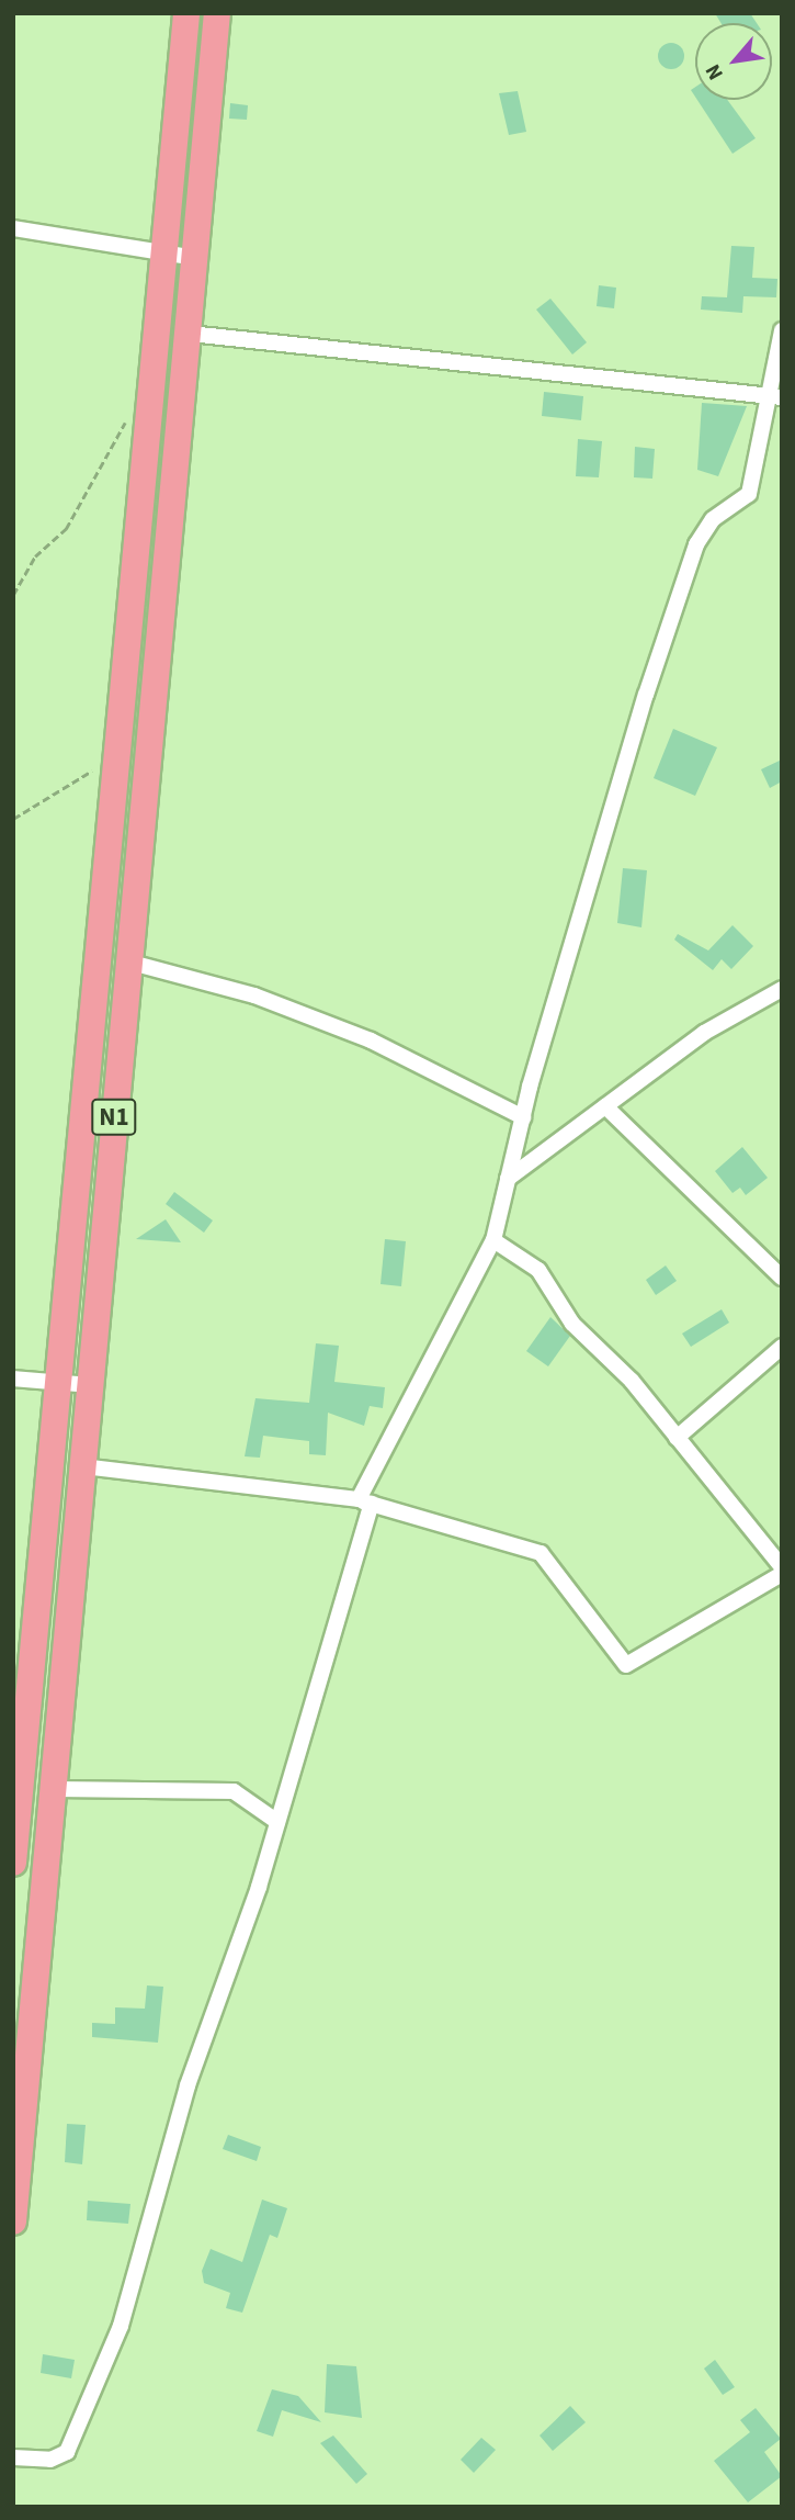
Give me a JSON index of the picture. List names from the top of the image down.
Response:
{
  "streets": {
    "highway": ["N1"]
  },
  "north": "bottom left"
}
